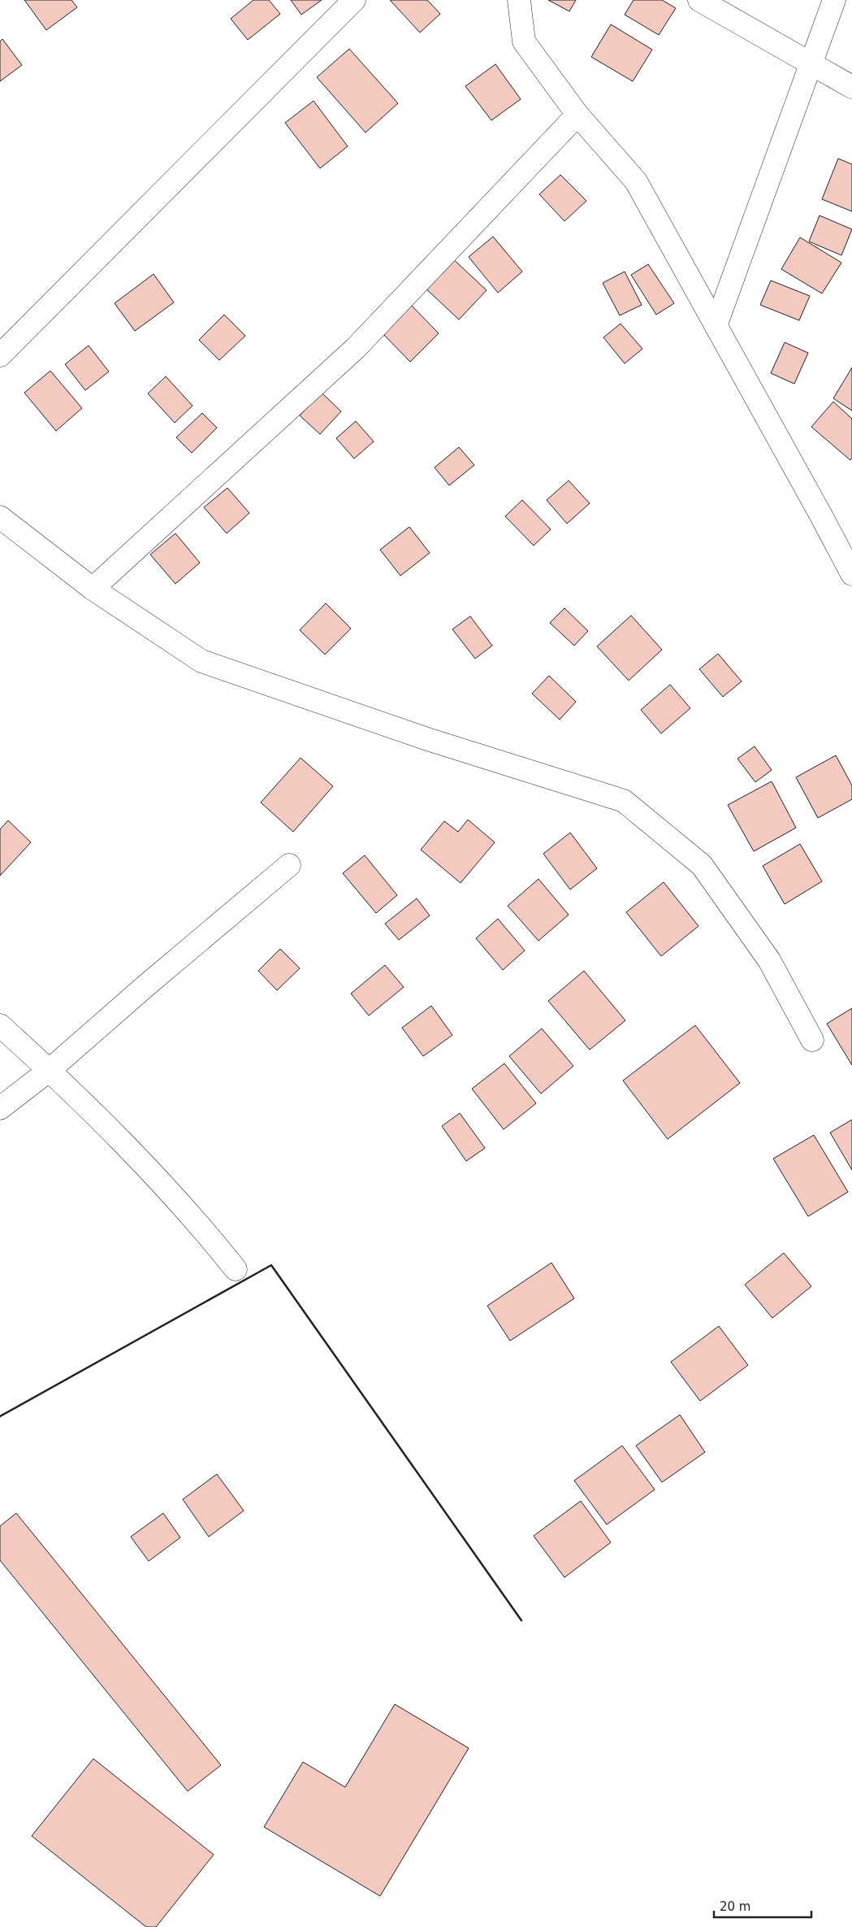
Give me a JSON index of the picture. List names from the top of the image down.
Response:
{
  "scale_bar": "20 m"
}
